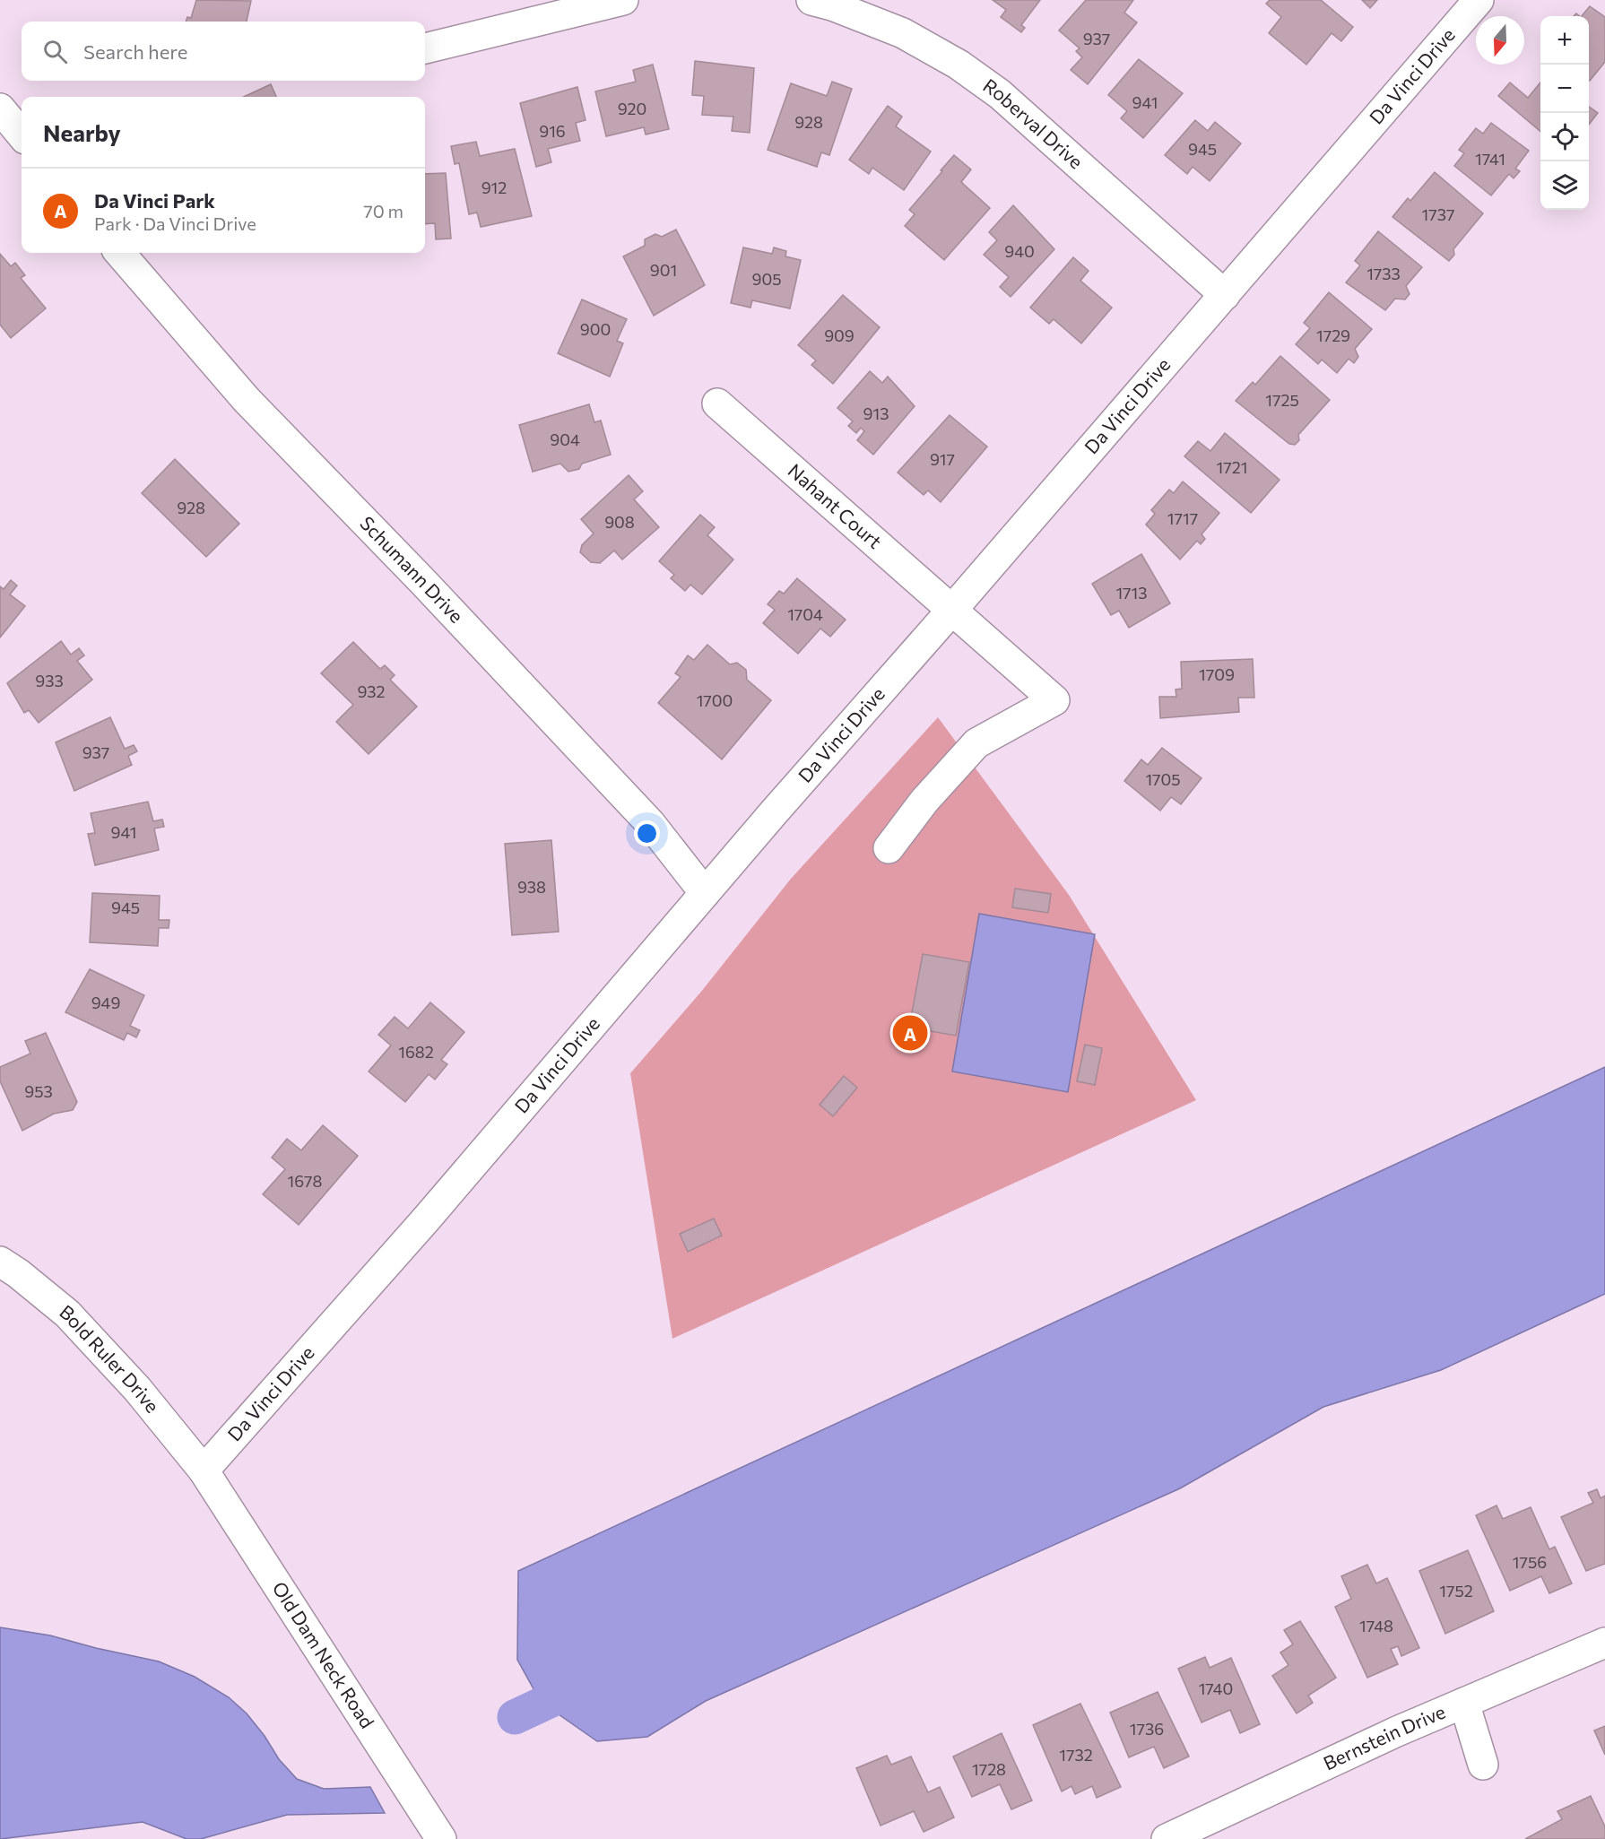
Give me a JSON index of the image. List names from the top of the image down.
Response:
{
  "streets": {
    "street": [
      "Da Vinci Drive",
      "Roberval Drive",
      "Nahant Court",
      "Schumann Drive",
      "Bold Ruler Drive",
      "Old Dam Neck Road",
      "Bernstein Drive"
    ]
  },
  "crossings": [
    ["Da Vinci Drive", "Roberval Drive"],
    ["Da Vinci Drive", "Nahant Court"],
    ["Da Vinci Drive", "Schumann Drive"],
    ["Da Vinci Drive", "Bold Ruler Drive"],
    ["Da Vinci Drive", "Old Dam Neck Road"],
    ["Bold Ruler Drive", "Old Dam Neck Road"]
  ],
  "house_numbers": [
    "937",
    "941",
    "920",
    "928",
    "916",
    "945",
    "1741",
    "912",
    "1737",
    "940",
    "901",
    "1733",
    "905",
    "900",
    "909",
    "1729",
    "1725",
    "913",
    "904",
    "917",
    "1721",
    "928",
    "1717",
    "908",
    "1713",
    "1704",
    "1709",
    "933",
    "932",
    "1700",
    "937",
    "1705",
    "941",
    "938",
    "945",
    "949",
    "1682",
    "953",
    "1678",
    "1756",
    "1752",
    "1748",
    "1740",
    "1736",
    "1732",
    "1728"
  ],
  "north": "bottom",
  "page": {
    "map_buttons": ["+", "−"],
    "search": "Search here",
    "heading": "Nearby",
    "list": [
      {
        "mark": "A",
        "name": "Da Vinci Park",
        "note": "Park · Da Vinci Drive",
        "value": "70 m"
      }
    ],
    "pins": "A"
  }
}
